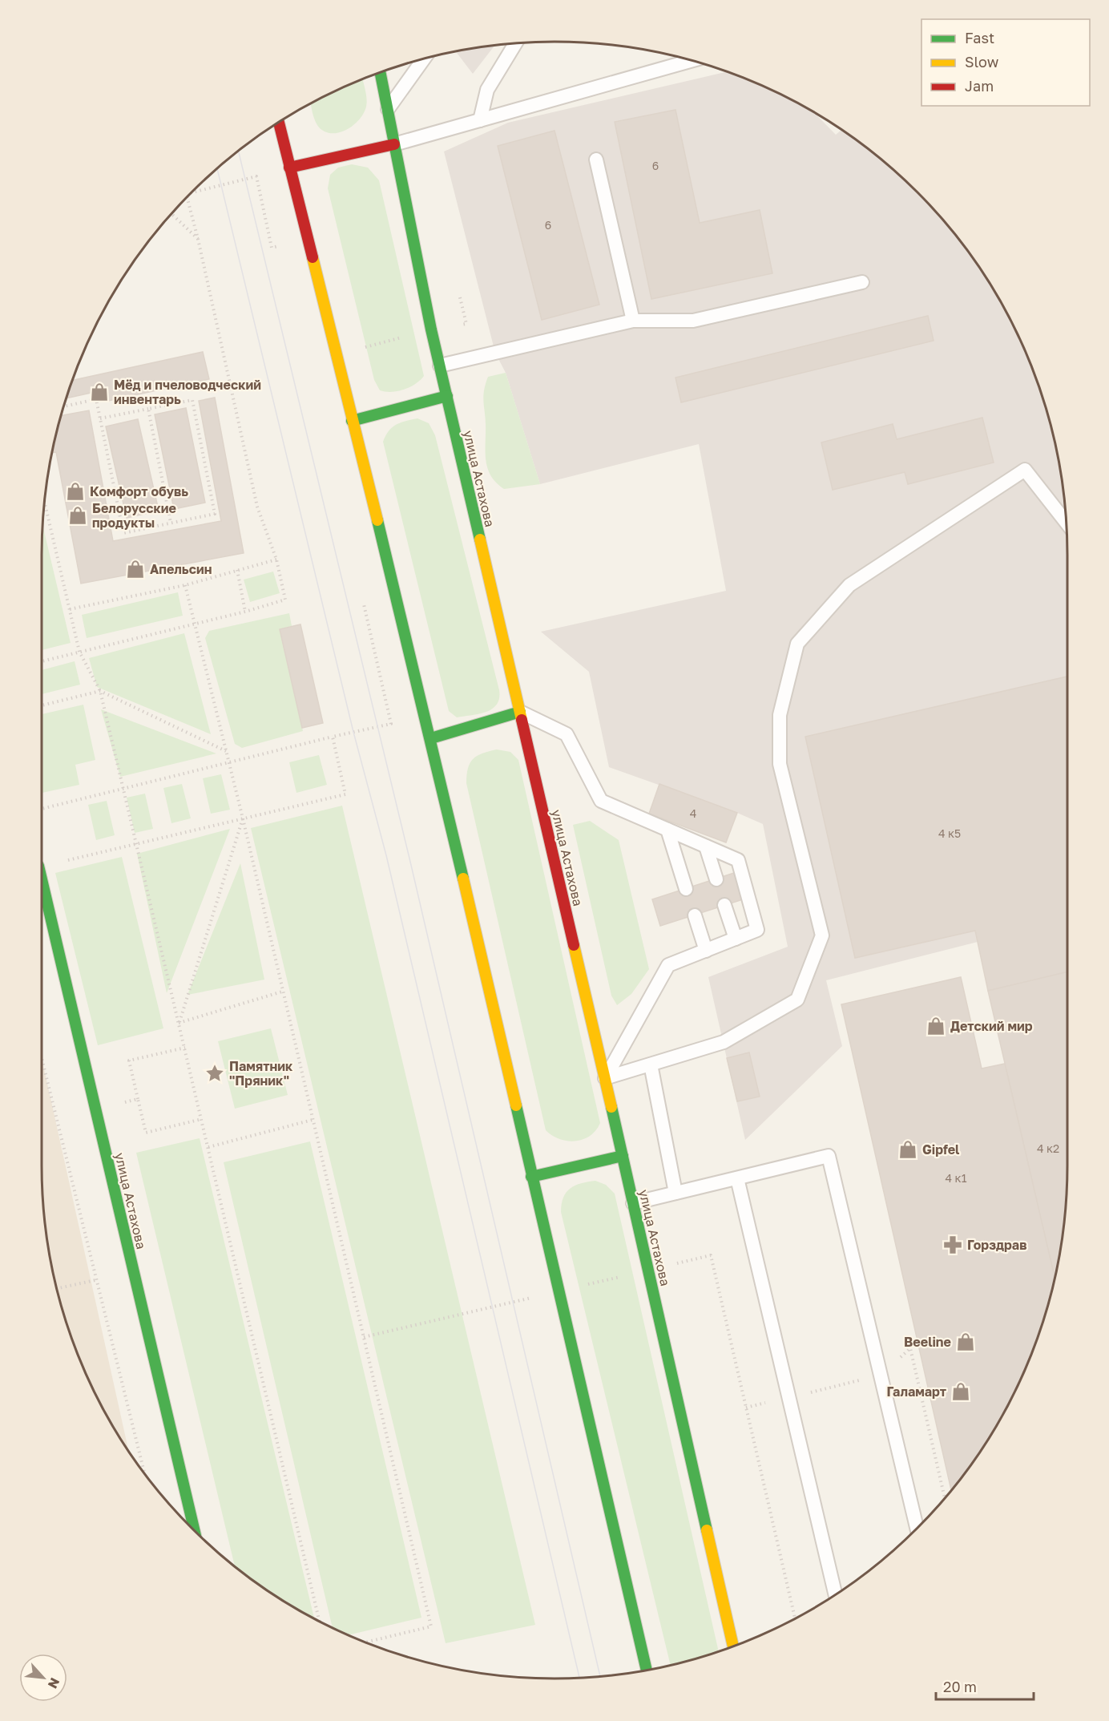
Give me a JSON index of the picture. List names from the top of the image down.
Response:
{
  "streets": {
    "main road": ["улица Астахова"]
  },
  "places": {
    "shop": [
      "Мёд и пчеловодческий инвентарь",
      "Комфорт обувь",
      "Белорусские продукты",
      "Апельсин",
      "Детский мир",
      "Gipfel",
      "Beeline",
      "Галамарт"
    ],
    "place": ["Памятник \"Пряник\""],
    "pharmacy": ["Горздрав"]
  },
  "house_numbers": [
    "6",
    "6",
    "4",
    "4 к5",
    "4 к2",
    "4 к1"
  ],
  "legend": ["Fast", "Slow", "Jam"],
  "scale_bar": "20 m",
  "north": "bottom right"
}
